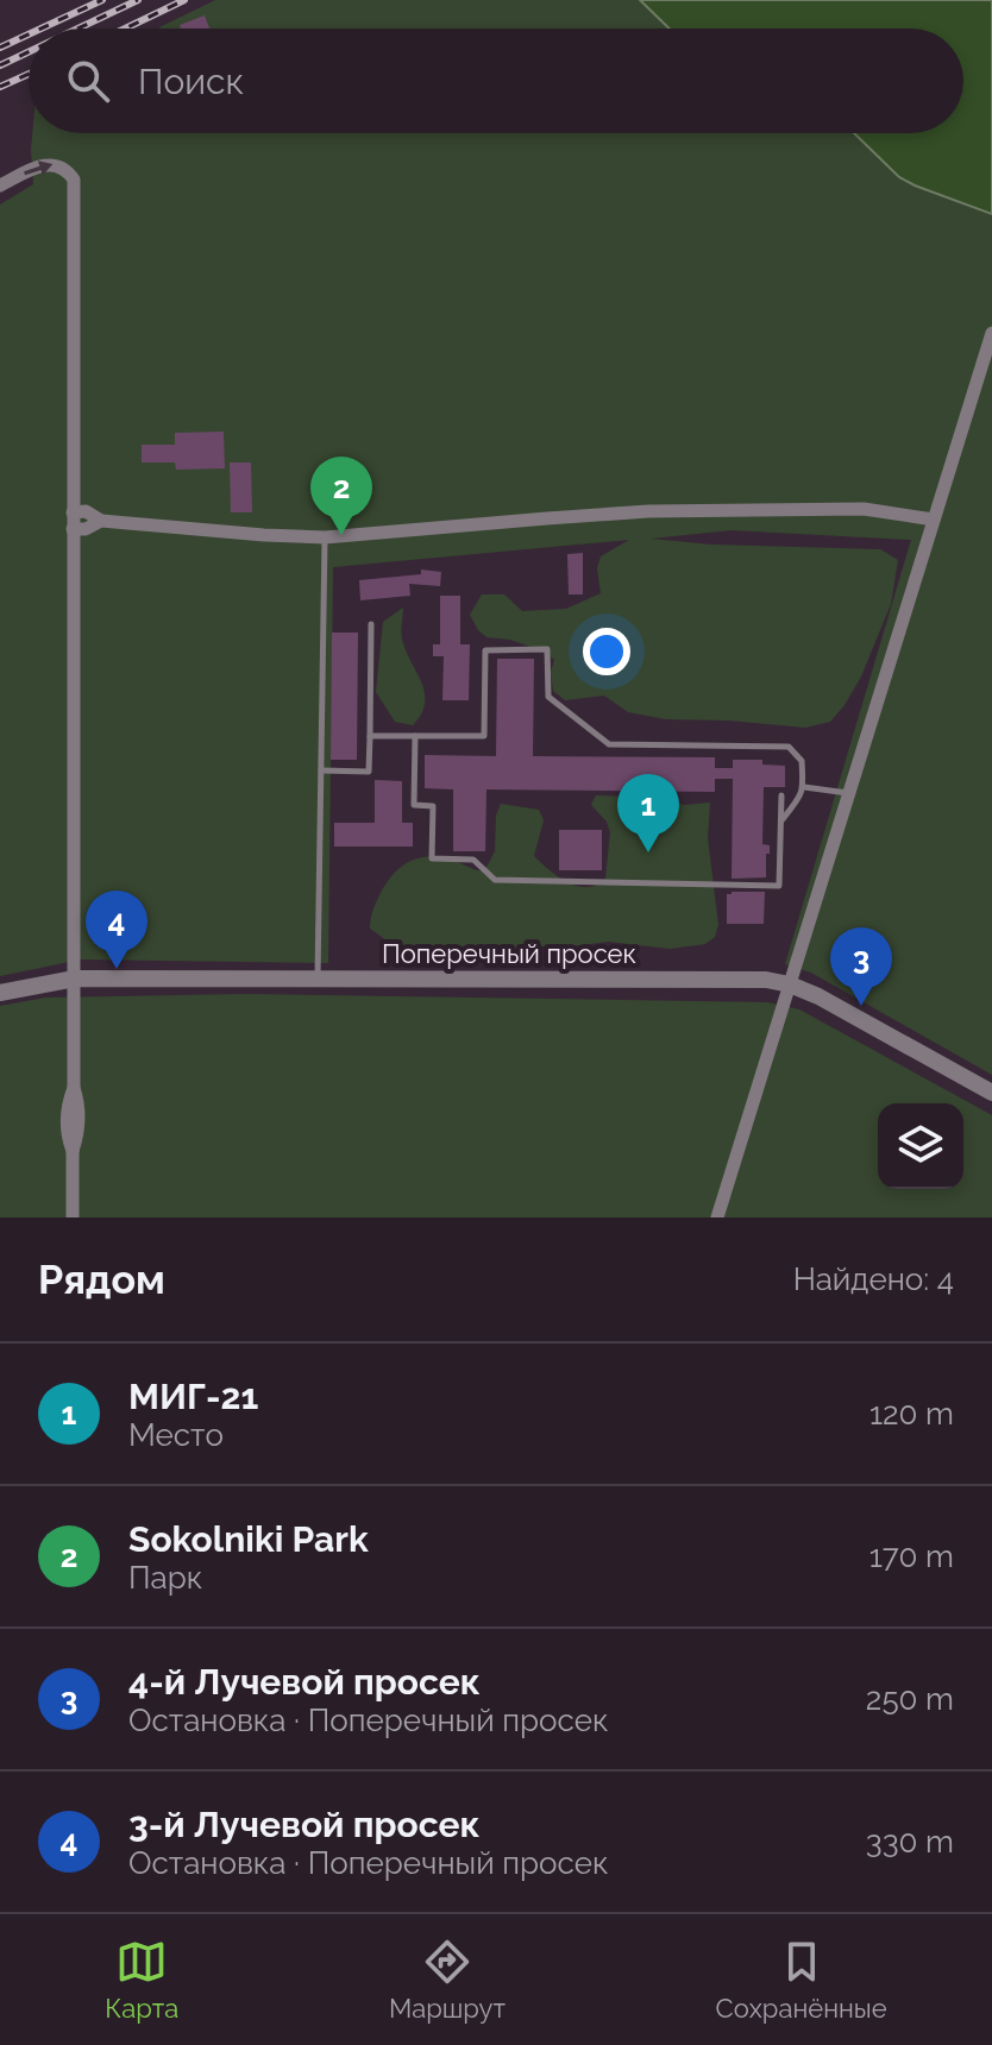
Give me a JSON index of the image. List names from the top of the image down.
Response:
{
  "streets": {
    "street": ["Поперечный просек"]
  },
  "page": {
    "search": "Поиск",
    "pins": [
      "2",
      "1",
      "4",
      "3"
    ],
    "heading": ["Рядом", "Найдено: 4"],
    "list": [
      {
        "mark": "1",
        "name": "МИГ-21",
        "note": "Место",
        "value": "120 m"
      },
      {
        "mark": "2",
        "name": "Sokolniki Park",
        "note": "Парк",
        "value": "170 m"
      },
      {
        "mark": "3",
        "name": "4-й Лучевой просек",
        "note": "Остановка · Поперечный просек",
        "value": "250 m"
      },
      {
        "mark": "4",
        "name": "3-й Лучевой просек",
        "note": "Остановка · Поперечный просек",
        "value": "330 m"
      }
    ],
    "nav": ["Карта", "Маршрут", "Сохранённые"]
  }
}
